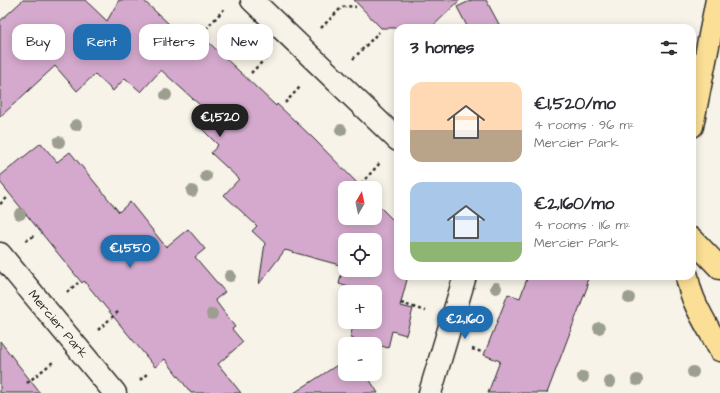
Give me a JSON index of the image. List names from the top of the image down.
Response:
{
  "streets": {
    "street": ["Mercier Park"]
  },
  "north": "top",
  "page": {
    "chip": [
      "Buy",
      "Rent",
      "Filters",
      "New"
    ],
    "heading": "3 homes",
    "list": [
      {
        "name": "€1,520/mo",
        "note": "4 rooms · 96 m² · Mercier Park"
      },
      {
        "name": "€2,160/mo",
        "note": "4 rooms · 116 m² · Mercier Park"
      }
    ],
    "price": ["€1,520", "€1,550", "€2,160"],
    "map_buttons": ["+", "−"]
  }
}
